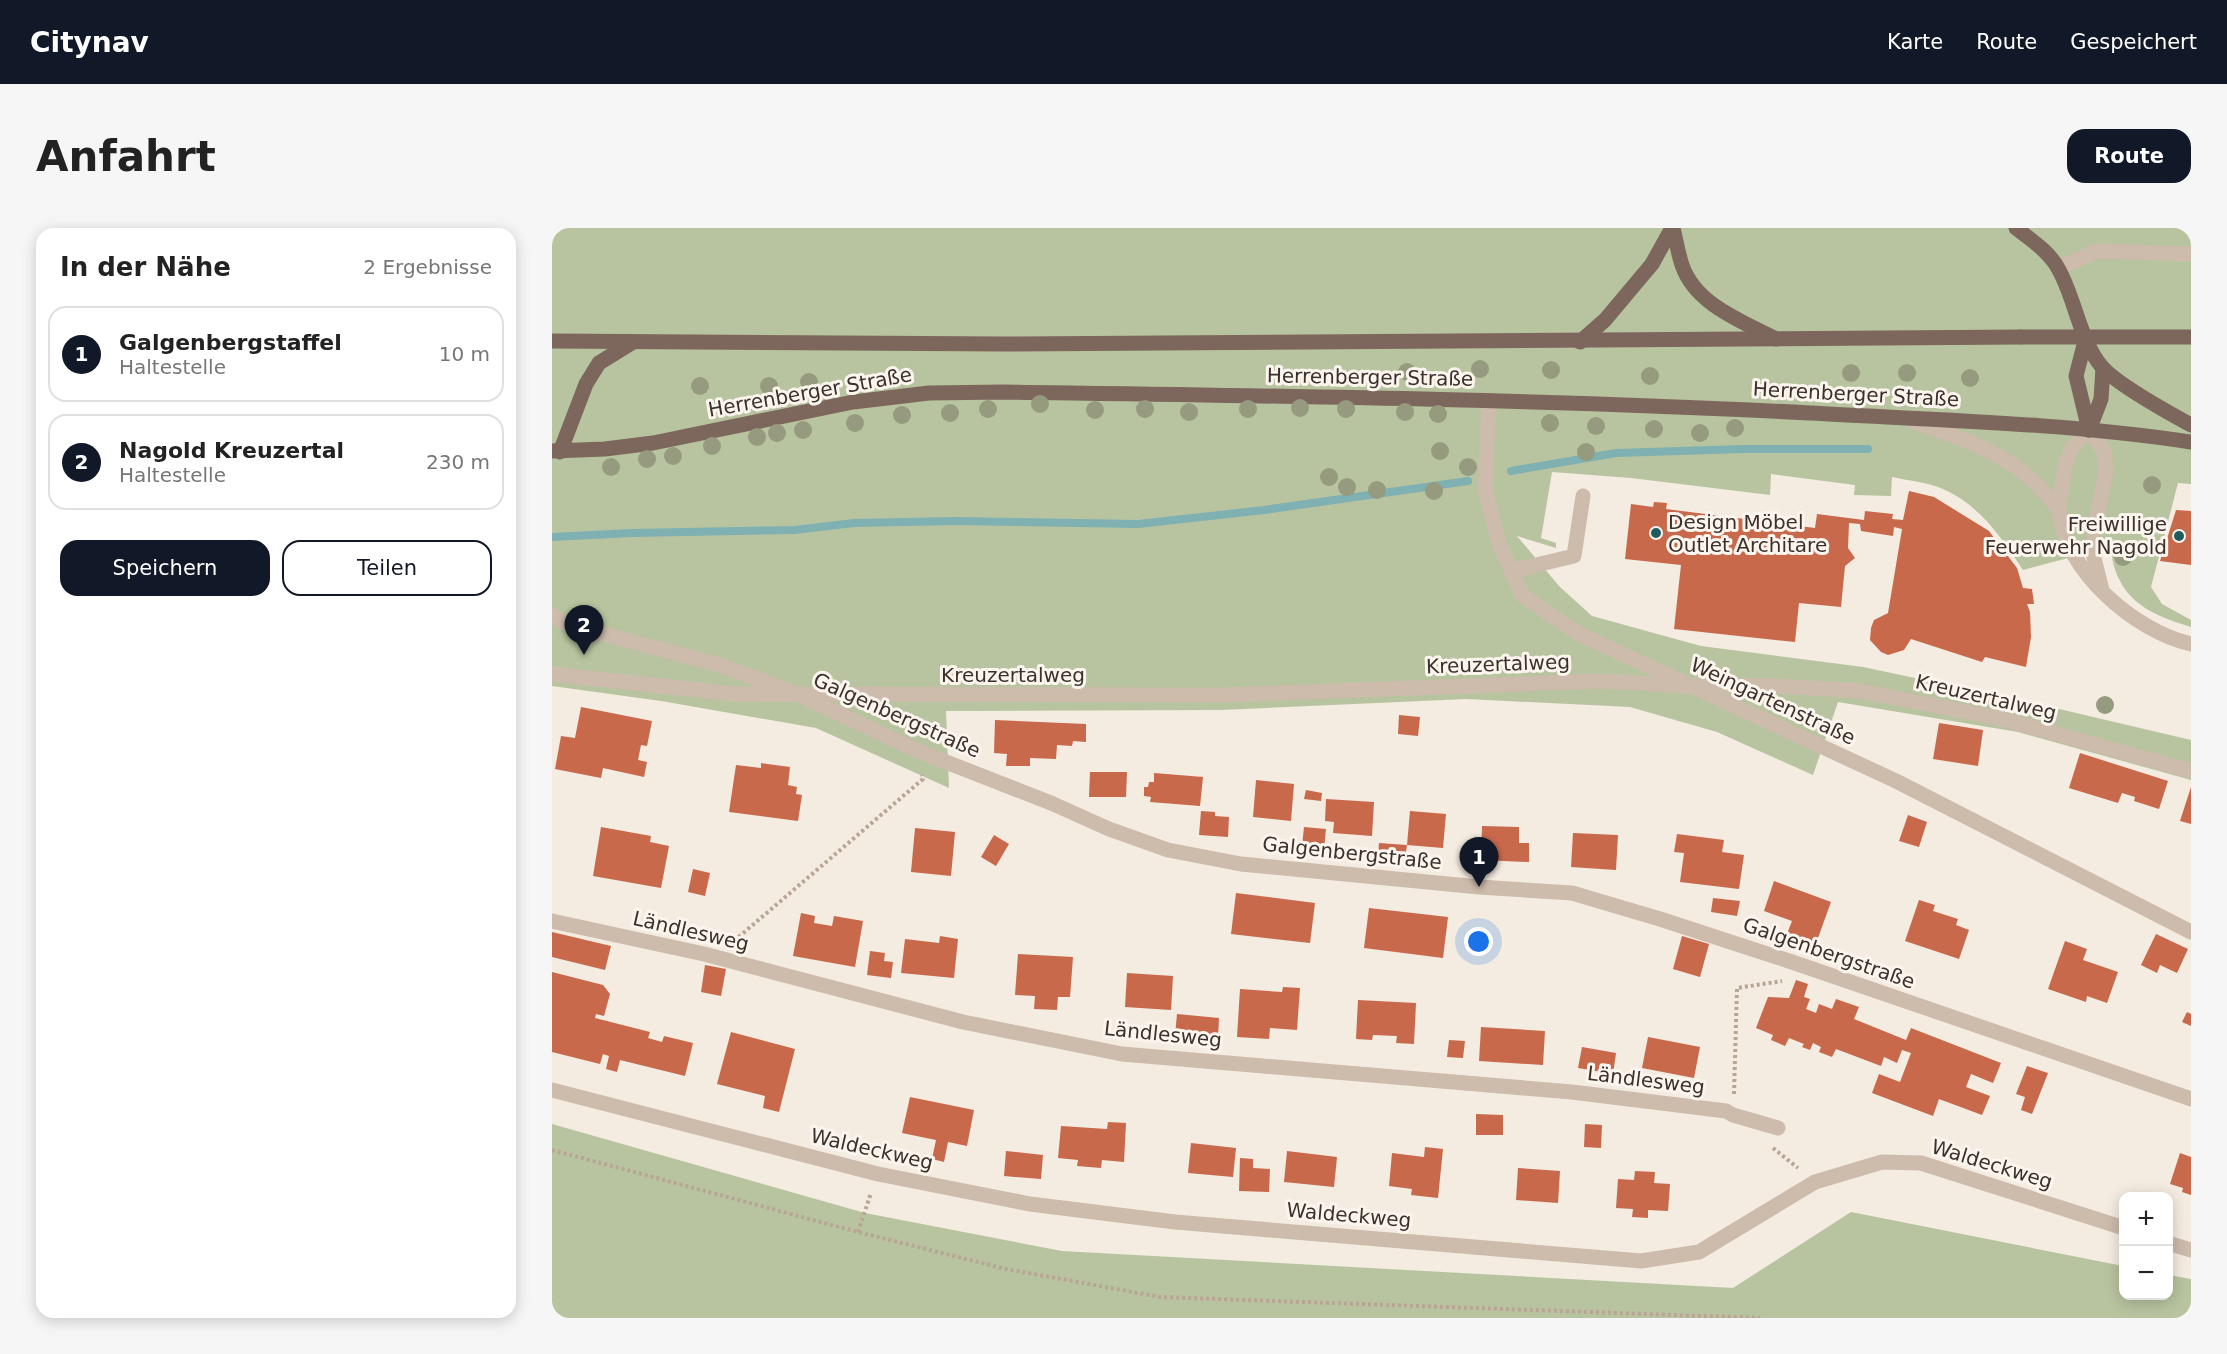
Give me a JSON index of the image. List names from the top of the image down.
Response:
{
  "streets": {
    "main road": ["Herrenberger Straße"],
    "street": [
      "Kreuzertalweg",
      "Weingartenstraße",
      "Galgenbergstraße",
      "Ländlesweg",
      "Waldeckweg"
    ]
  },
  "crossings": [
    ["Herrenberger Straße", "Weingartenstraße"],
    ["Kreuzertalweg", "Weingartenstraße"],
    ["Kreuzertalweg", "Galgenbergstraße"]
  ],
  "places": ["Design Möbel Outlet Architare", "Freiwillige Feuerwehr Nagold"],
  "page": {
    "header": "Citynav",
    "nav": ["Karte", "Route", "Gespeichert"],
    "buttons": [
      "Route",
      ["Speichern", "Teilen"]
    ],
    "title": "Anfahrt",
    "heading": ["In der Nähe", "2 Ergebnisse"],
    "list": [
      {
        "mark": "1",
        "name": "Galgenbergstaffel",
        "note": "Haltestelle",
        "value": "10 m"
      },
      {
        "mark": "2",
        "name": "Nagold Kreuzertal",
        "note": "Haltestelle",
        "value": "230 m"
      }
    ],
    "pins": ["2", "1"],
    "map_buttons": ["+", "−"]
  }
}
